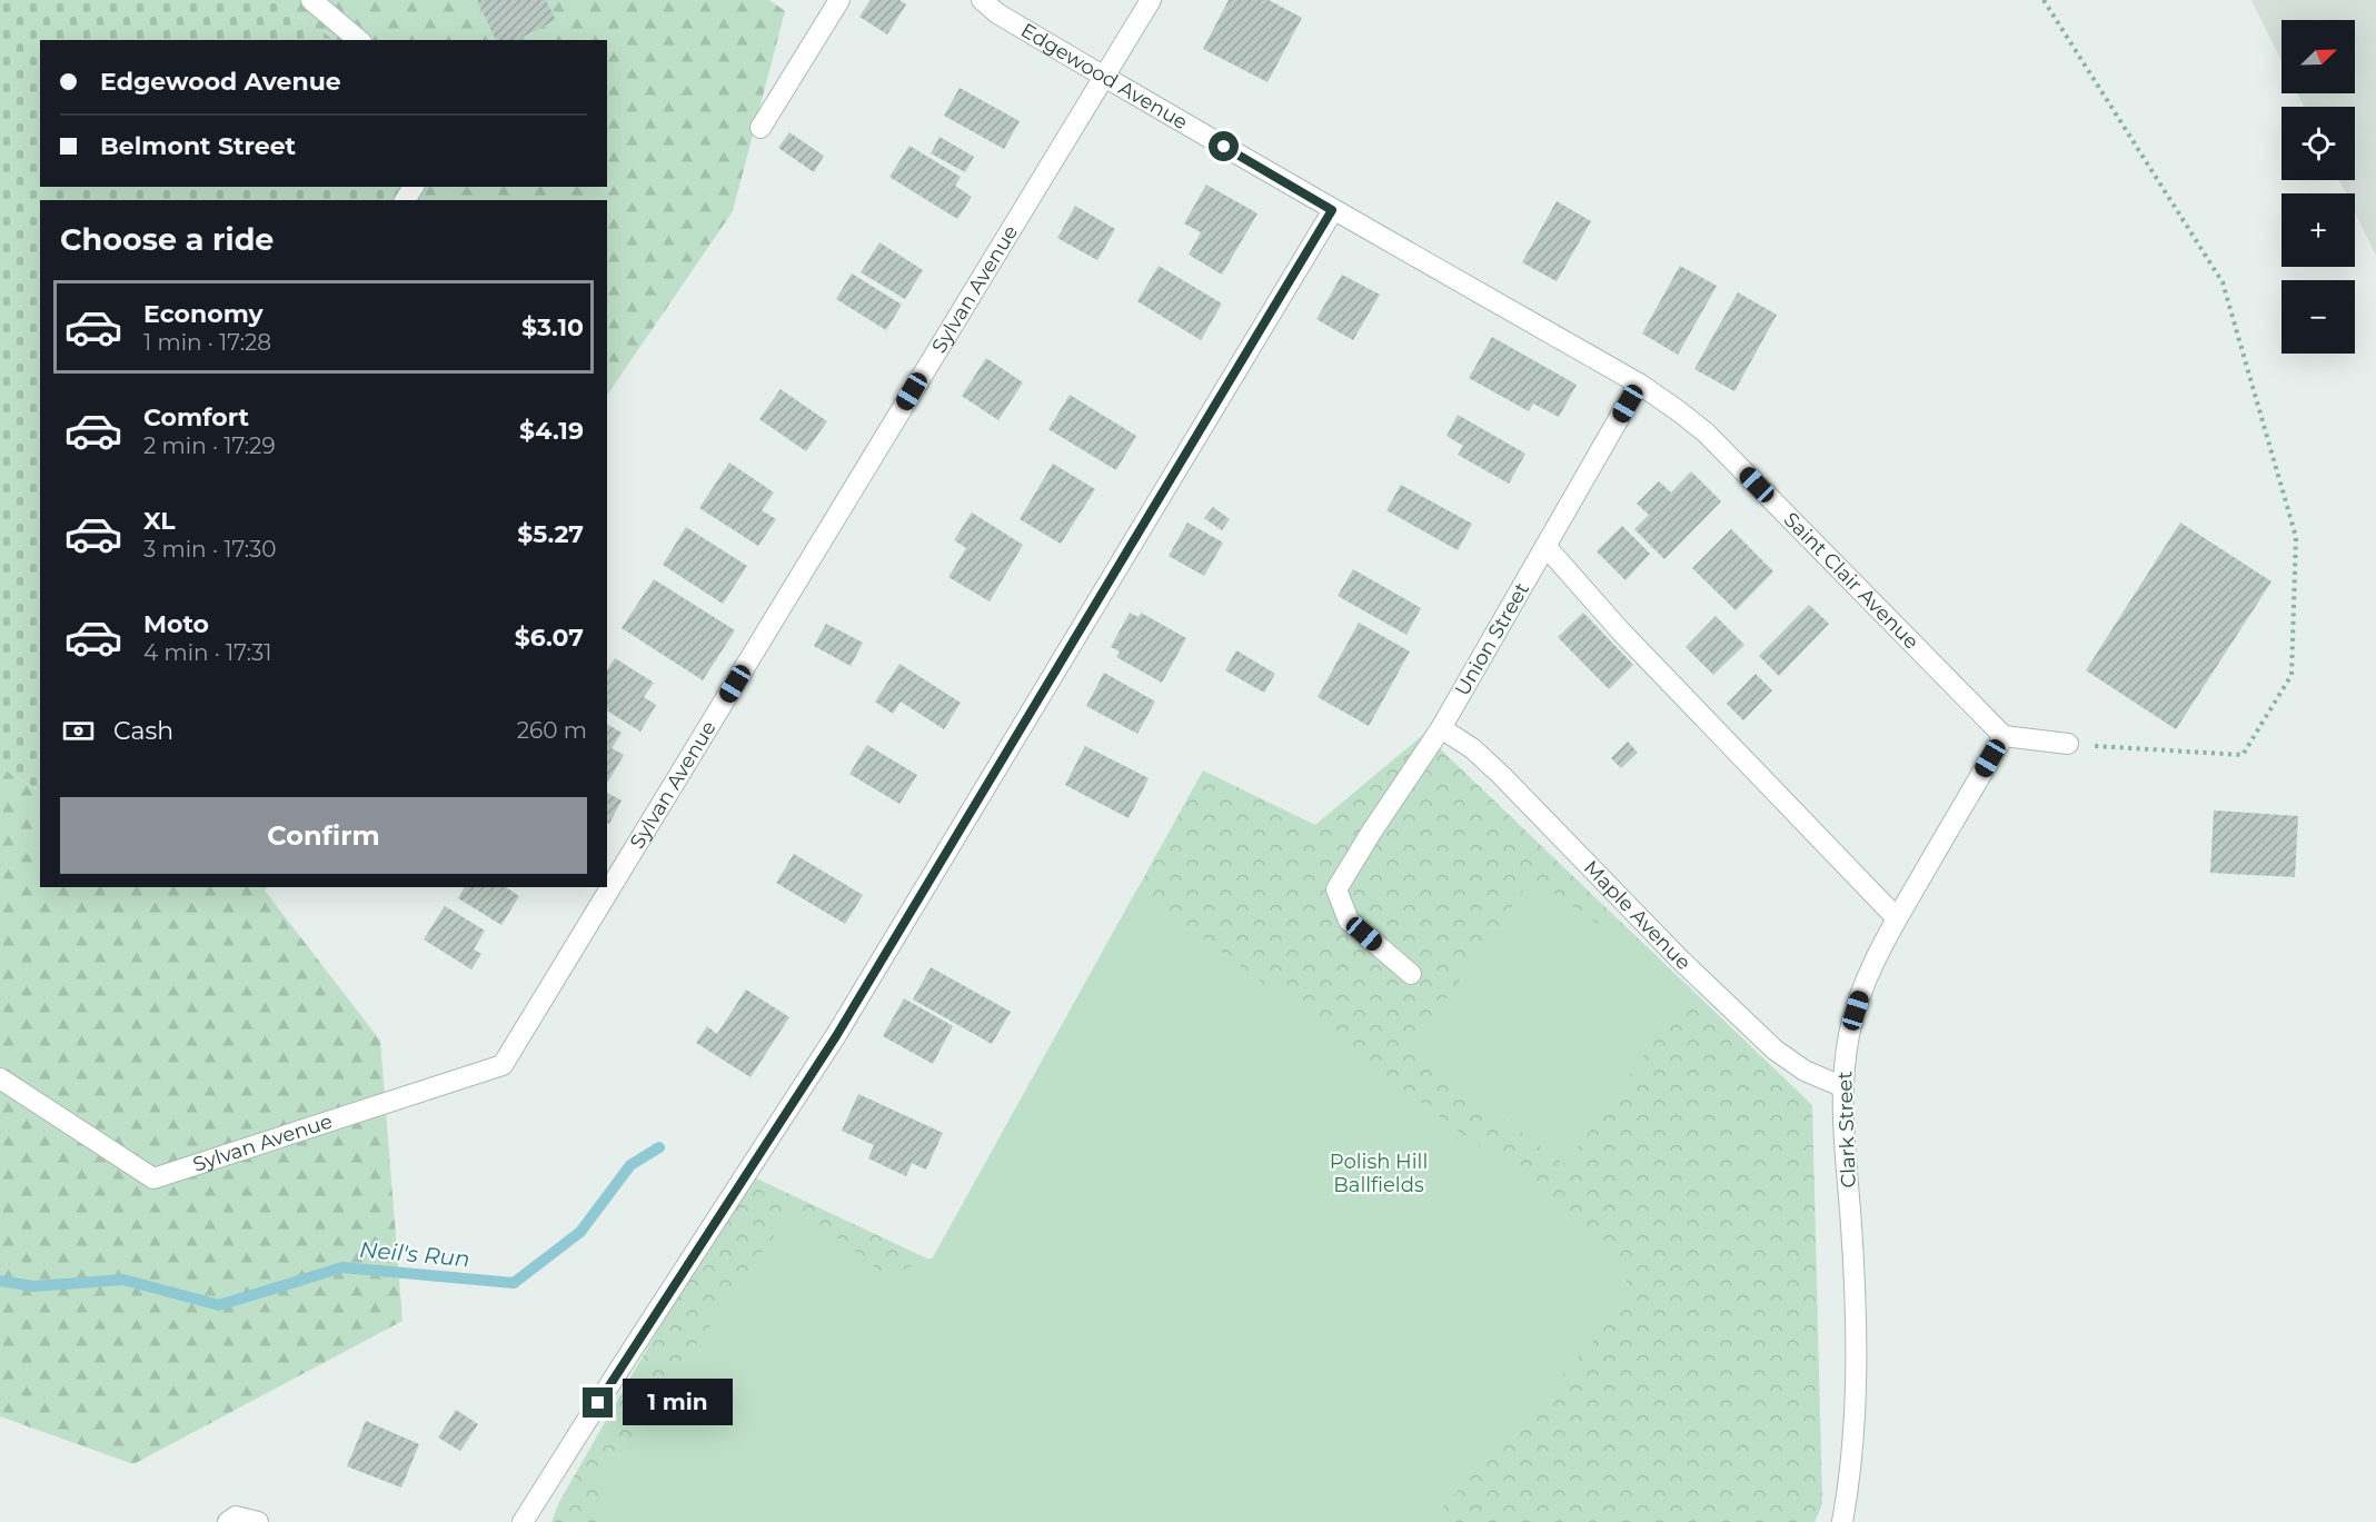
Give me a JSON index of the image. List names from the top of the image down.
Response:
{
  "streets": {
    "street": [
      "Edgewood Avenue",
      "Sylvan Avenue",
      "Saint Clair Avenue",
      "Union Street",
      "Maple Avenue",
      "Clark Street"
    ]
  },
  "crossings": [
    ["Edgewood Avenue", "Sylvan Avenue"],
    ["Edgewood Avenue", "Saint Clair Avenue"],
    ["Saint Clair Avenue", "Union Street"],
    ["Saint Clair Avenue", "Clark Street"],
    ["Union Street", "Maple Avenue"],
    ["Maple Avenue", "Clark Street"]
  ],
  "water": ["Neil's Run"],
  "parks": ["Polish Hill Ballfields"],
  "north": "top right",
  "page": {
    "map_buttons": ["+", "−"],
    "banner": ["Edgewood Avenue", "Belmont Street"],
    "heading": "Choose a ride",
    "list": [
      {
        "name": "Economy",
        "note": "1 min · 17:28",
        "value": "$3.10"
      },
      {
        "name": "Comfort",
        "note": "2 min · 17:29",
        "value": "$4.19"
      },
      {
        "name": "XL",
        "note": "3 min · 17:30",
        "value": "$5.27"
      },
      {
        "name": "Moto",
        "note": "4 min · 17:31",
        "value": "$6.07"
      }
    ],
    "pay": ["Cash", "260 m"],
    "buttons": "Confirm",
    "bubble": "1 min"
  }
}
